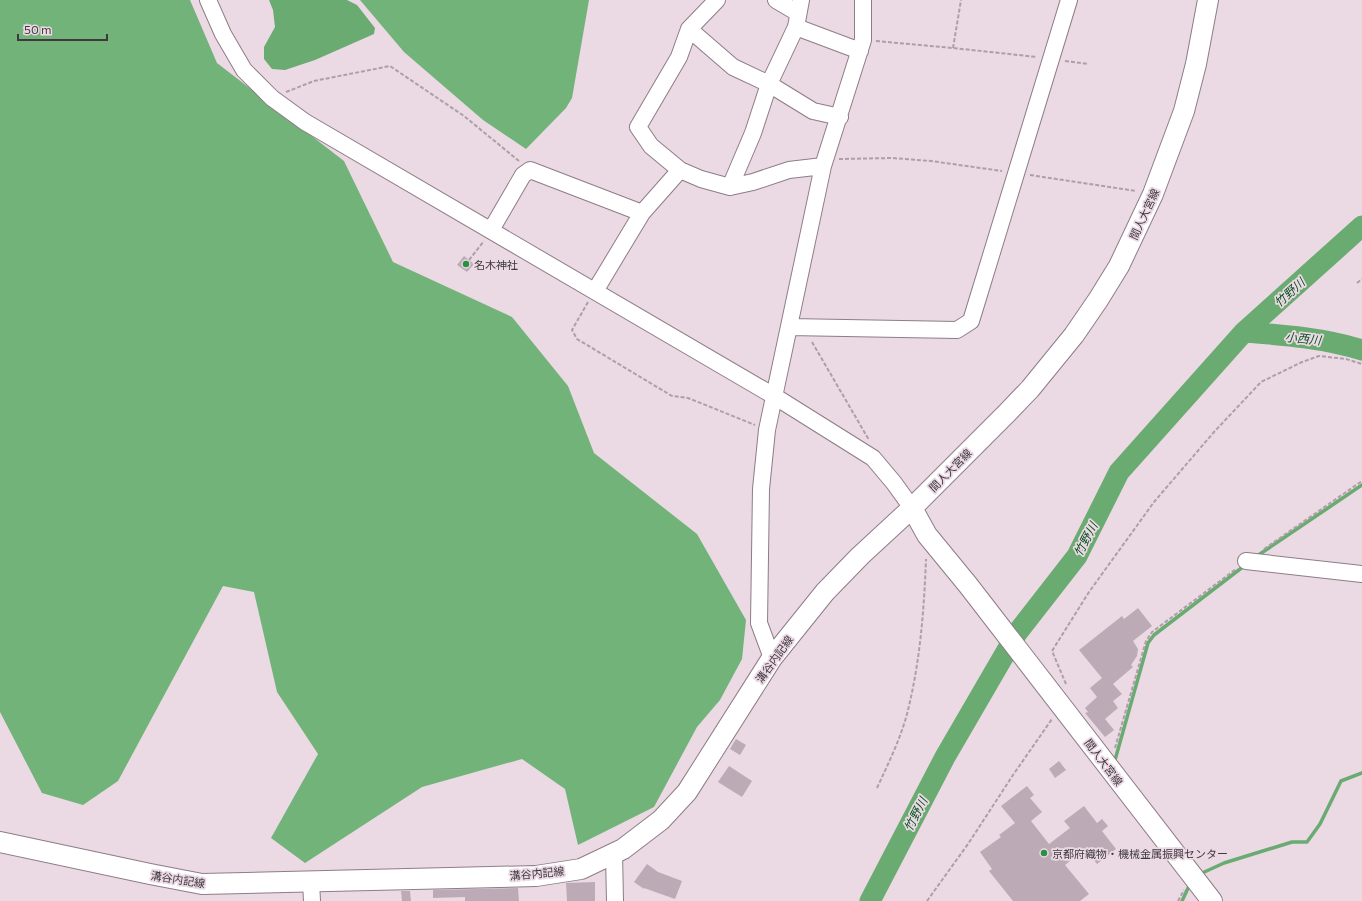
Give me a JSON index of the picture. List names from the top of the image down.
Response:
{
  "streets": {
    "main road": ["間人大宮線", "溝谷内記線"]
  },
  "crossings": [
    ["間人大宮線", "溝谷内記線"]
  ],
  "water": ["竹野川", "小西川"],
  "places": ["名木神社", "京都府織物・機械金属振興センター"],
  "scale_bar": "50 m"
}
